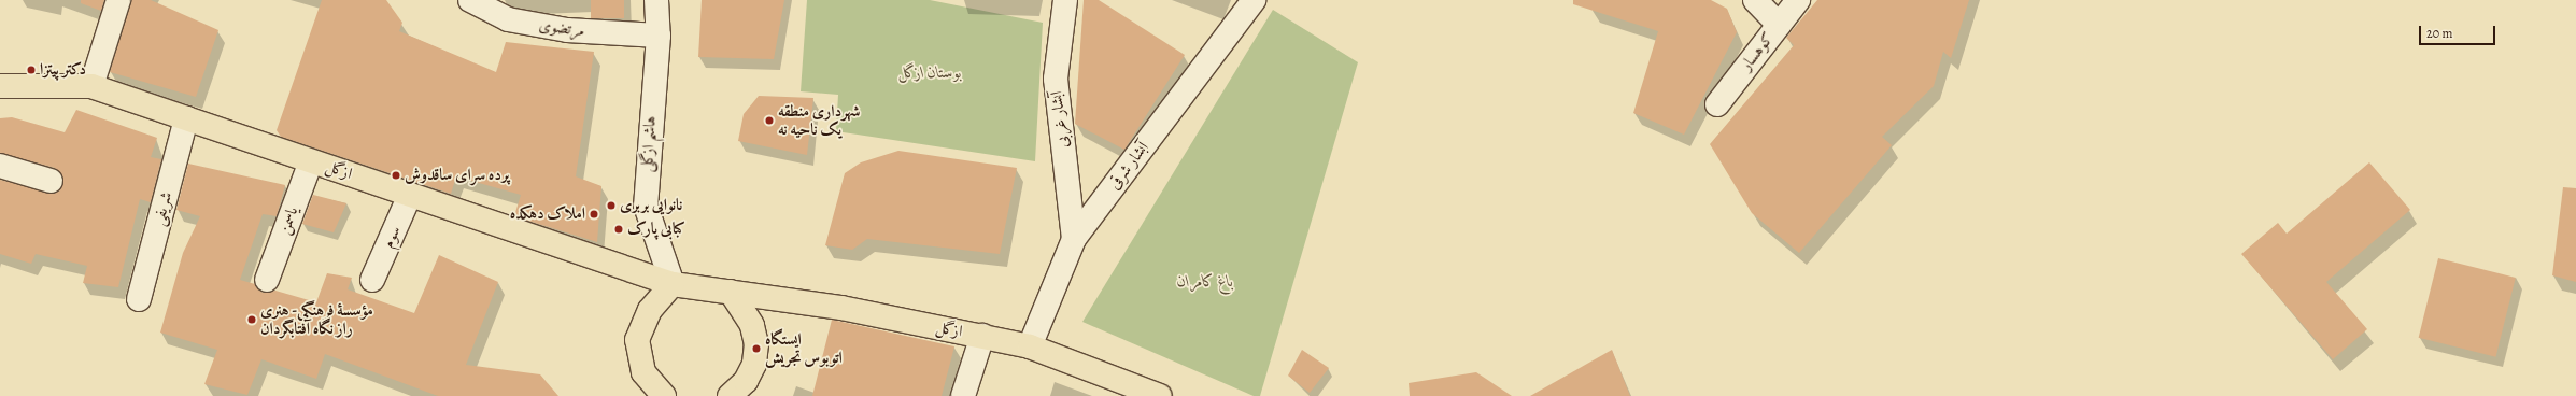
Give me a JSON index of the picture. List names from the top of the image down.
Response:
{
  "streets": {
    "main road": ["ازگل"],
    "street": [
      "مرتضوی",
      "کوهسار",
      "آبشار غربی",
      "هاشم ازگلی",
      "آبشار شرقی",
      "شریفی",
      "یاسمن",
      "سوم"
    ]
  },
  "crossings": [
    ["مرتضوی", "هاشم ازگلی"],
    ["آبشار غربی", "آبشار شرقی"],
    ["هاشم ازگلی", "ازگل"],
    ["آبشار شرقی", "ازگل"],
    ["ازگل", "شریفی"],
    ["ازگل", "یاسمن"],
    ["ازگل", "سوم"]
  ],
  "parks": ["بوستان ازگل", "باغ کامران"],
  "places": [
    "دکتر پیتزا",
    "شهرداری منطقه یک ناحیه نه",
    "پرده سرای ساقدوش",
    "نانوایی بربری",
    "املاک دهکده",
    "کبابی پارک",
    "مؤسسۀ فرهنگی- هنری راز نگاه آفتابگردان",
    "ایستگاه اتوبوس تجریش"
  ],
  "scale_bar": "20 m"
}
